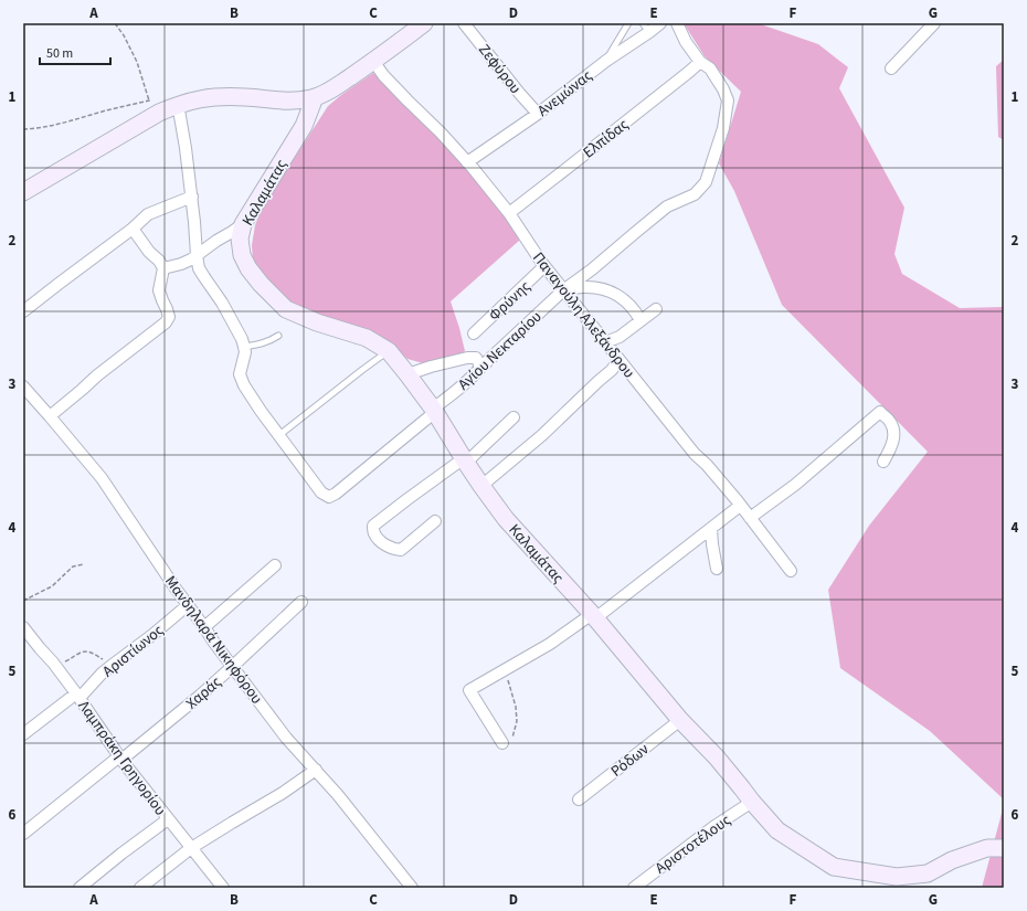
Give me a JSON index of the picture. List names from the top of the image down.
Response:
{
  "streets": {
    "street": [
      "Ζεφύρου",
      "Ανεμώνας",
      "Ελπίδας",
      "Καλαμάτας",
      "Φρύνης",
      "Παναγούλη Αλεξάνδρου",
      "Αγίου Νεκταρίου",
      "Μανδηλαρά Νικηφόρου",
      "Αριστίωνος",
      "Χαράς",
      "Λαμπράκη Γρηγορίου",
      "Ρόδων",
      "Αριστοτέλους"
    ]
  },
  "crossings": [
    ["Ζεφύρου", "Ανεμώνας"],
    ["Ανεμώνας", "Παναγούλη Αλεξάνδρου"],
    ["Ελπίδας", "Παναγούλη Αλεξάνδρου"],
    ["Ελπίδας", "Αγίου Νεκταρίου"],
    ["Καλαμάτας", "Αγίου Νεκταρίου"],
    ["Καλαμάτας", "Ρόδων"],
    ["Καλαμάτας", "Αριστοτέλους"],
    ["Φρύνης", "Παναγούλη Αλεξάνδρου"],
    ["Παναγούλη Αλεξάνδρου", "Αγίου Νεκταρίου"],
    ["Μανδηλαρά Νικηφόρου", "Αριστίωνος"],
    ["Μανδηλαρά Νικηφόρου", "Χαράς"],
    ["Αριστίωνος", "Λαμπράκη Γρηγορίου"],
    ["Χαράς", "Λαμπράκη Γρηγορίου"]
  ],
  "scale_bar": "50 m",
  "grid": {
    "columns": [
      "A",
      "B",
      "C",
      "D",
      "E",
      "F",
      "G"
    ],
    "rows": [
      "1",
      "2",
      "3",
      "4",
      "5",
      "6"
    ]
  }
}
